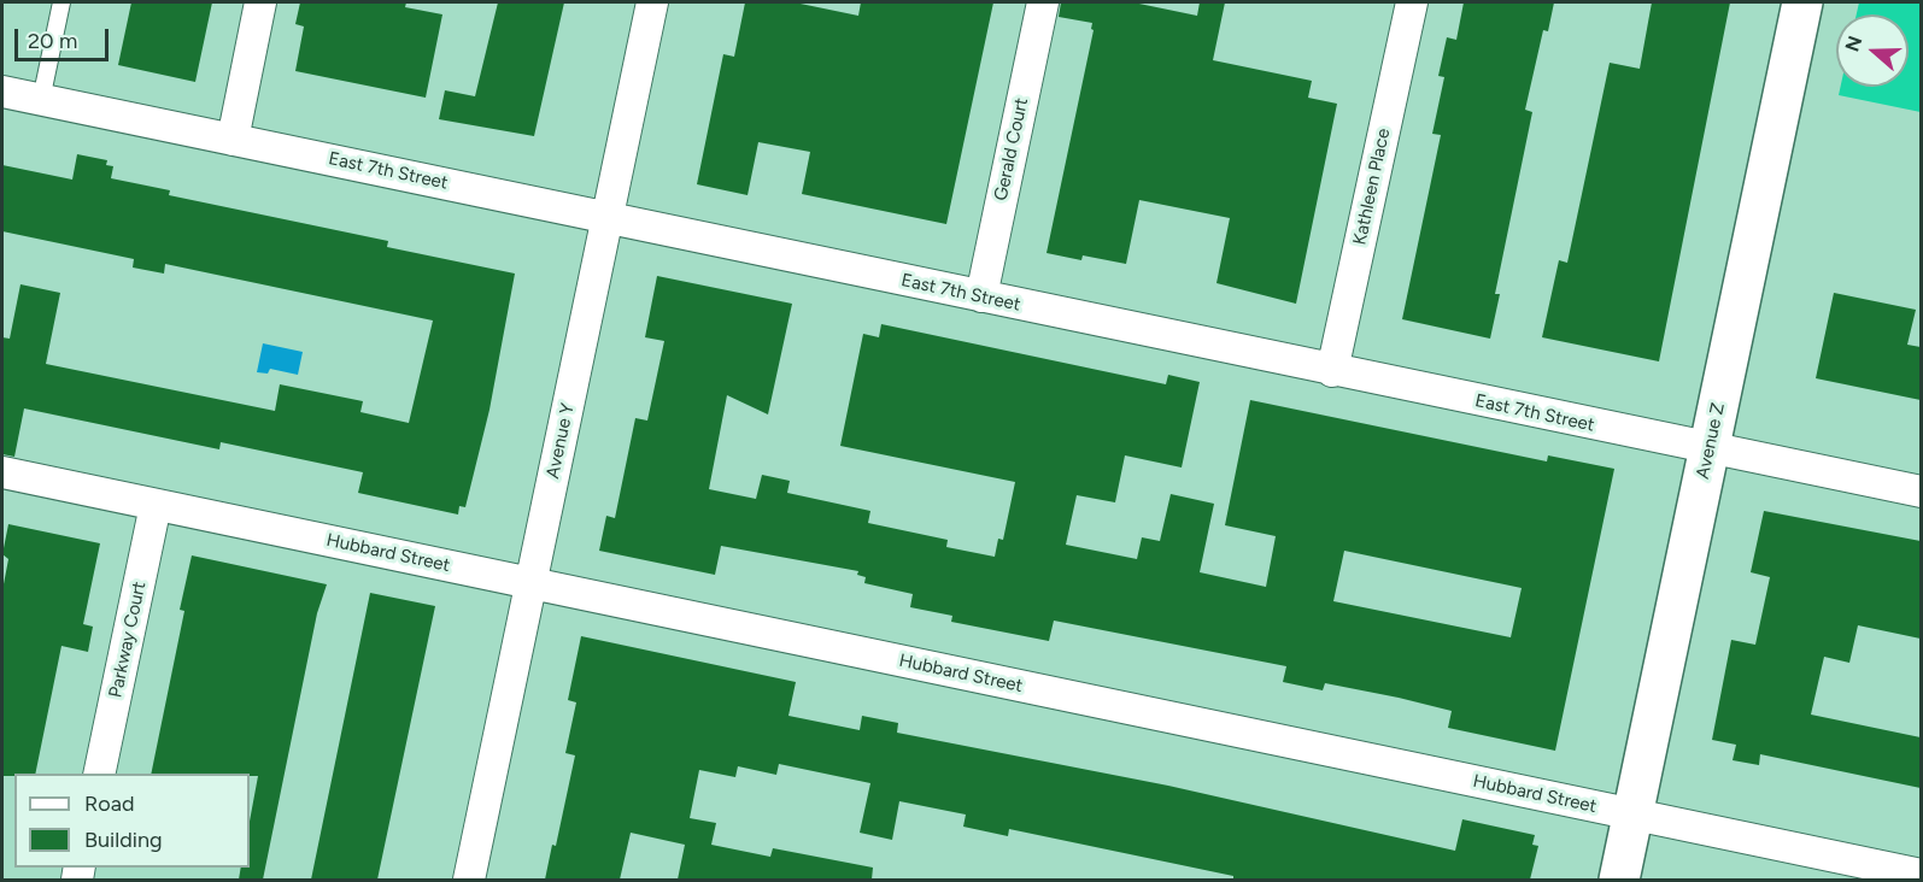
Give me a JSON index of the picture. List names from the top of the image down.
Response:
{
  "streets": {
    "street": [
      "Gerald Court",
      "East 7th Street",
      "Kathleen Place",
      "Avenue Y",
      "Avenue Z",
      "Hubbard Street",
      "Parkway Court"
    ]
  },
  "crossings": [
    ["Gerald Court", "East 7th Street"],
    ["East 7th Street", "Kathleen Place"],
    ["East 7th Street", "Avenue Y"],
    ["East 7th Street", "Avenue Z"],
    ["Avenue Y", "Hubbard Street"],
    ["Avenue Z", "Hubbard Street"],
    ["Hubbard Street", "Parkway Court"]
  ],
  "legend": ["Road", "Building"],
  "scale_bar": "20 m",
  "north": "left"
}
